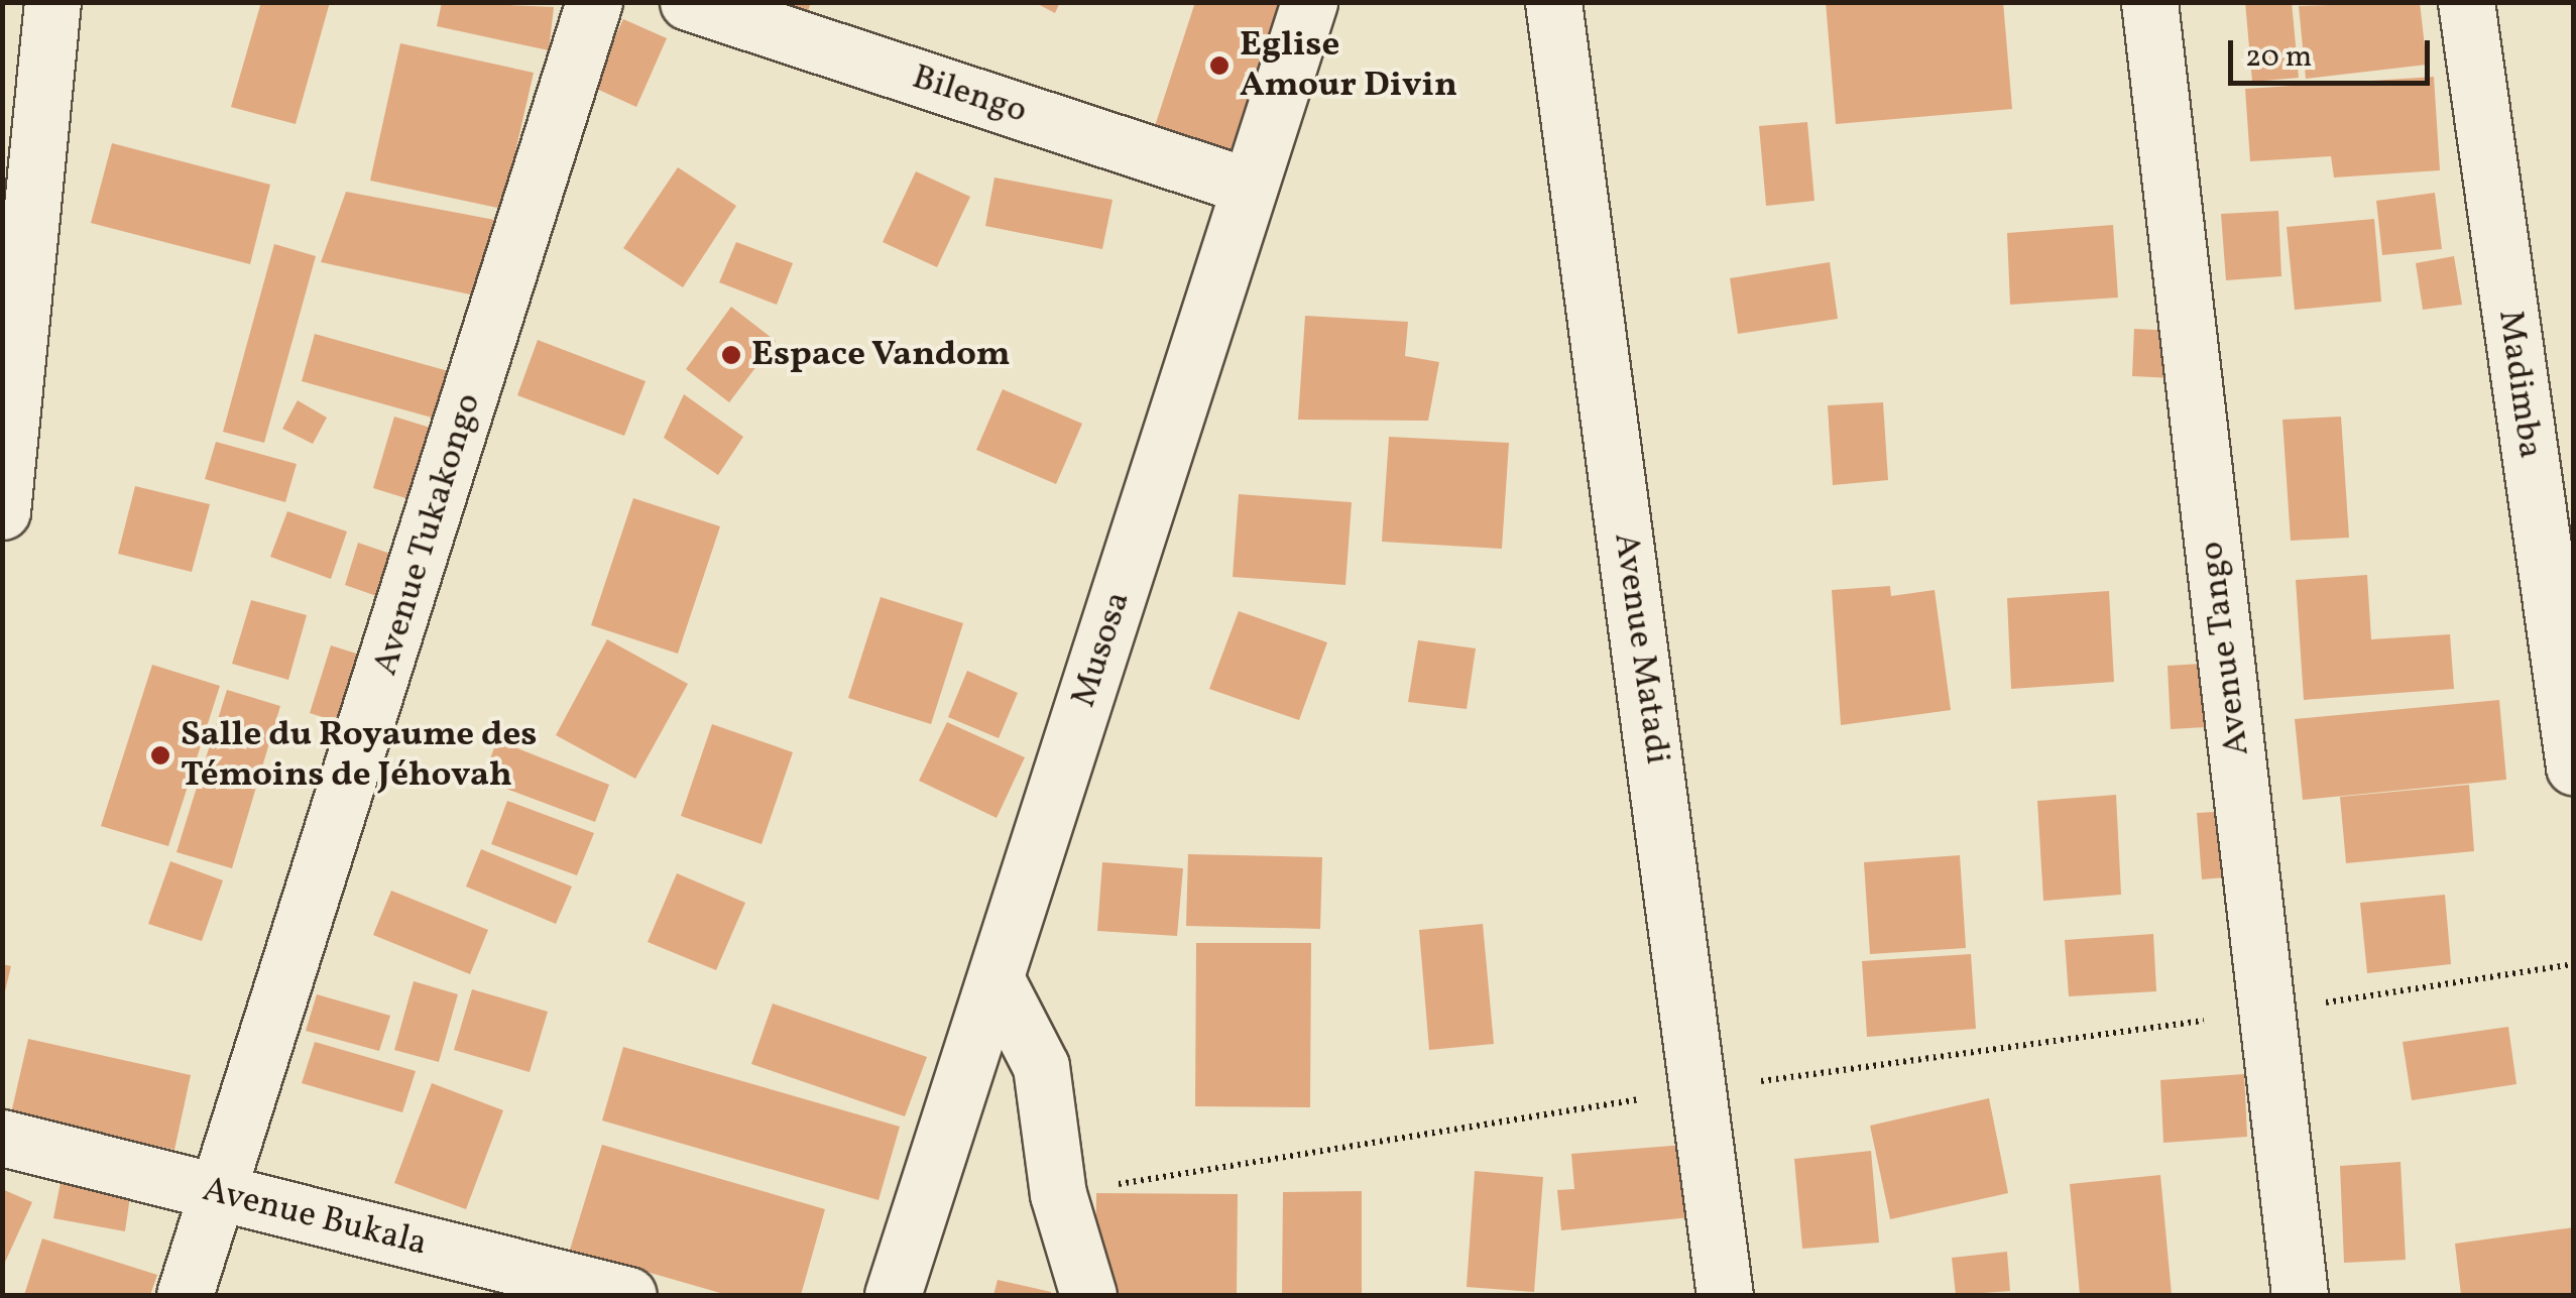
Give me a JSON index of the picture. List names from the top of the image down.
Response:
{
  "streets": {
    "street": [
      "Bilengo",
      "Madimba",
      "Avenue Tukakongo",
      "Avenue Matadi",
      "Avenue Tango",
      "Musosa",
      "Avenue Bukala"
    ]
  },
  "crossings": [
    ["Bilengo", "Musosa"],
    ["Avenue Tukakongo", "Avenue Bukala"]
  ],
  "places": ["Eglise Amour Divin", "Espace Vandom", "Salle du Royaume des Témoins de Jéhovah"],
  "scale_bar": "20 m"
}
